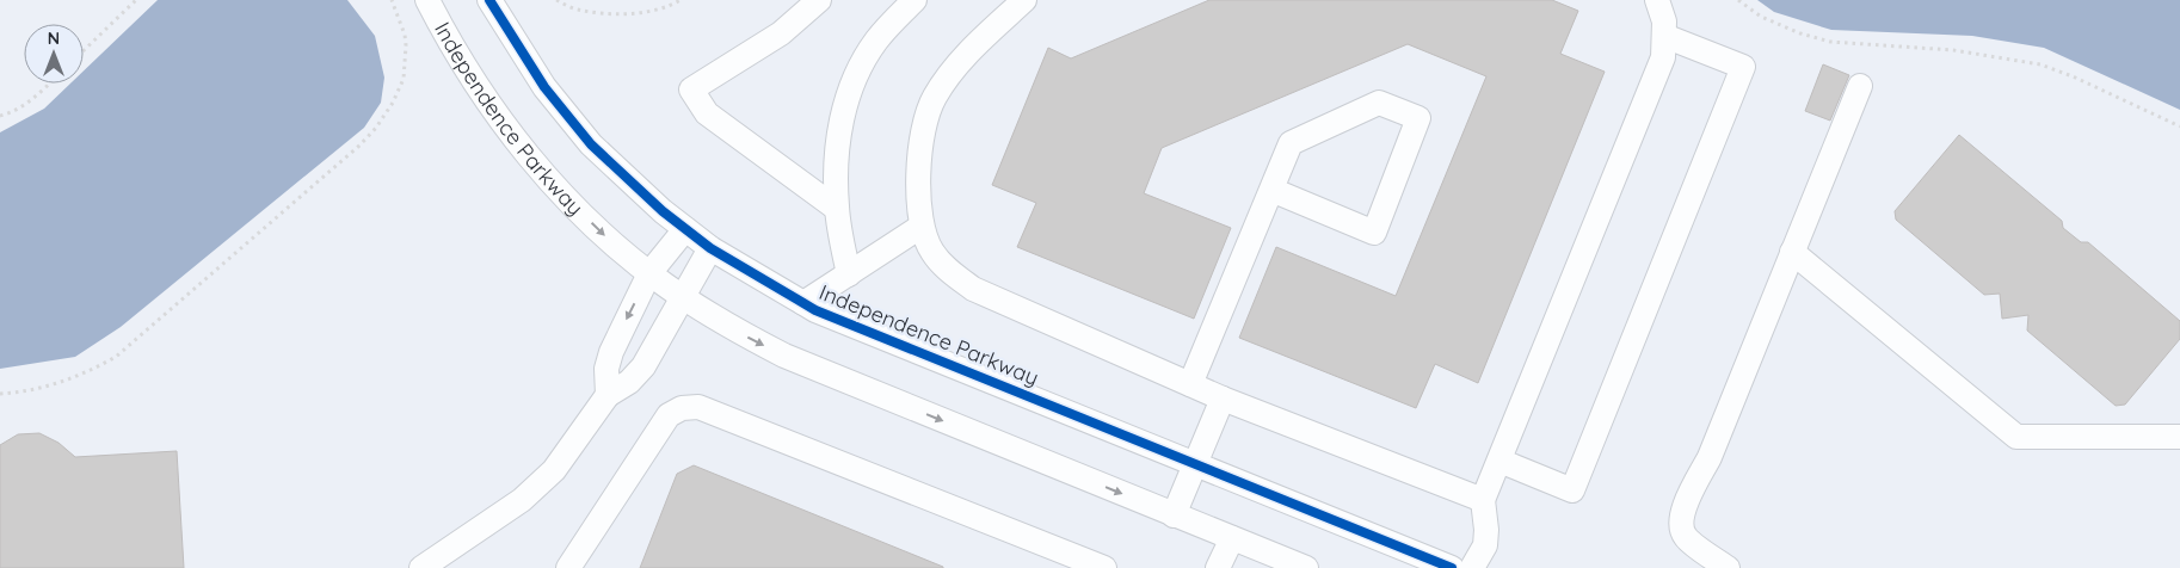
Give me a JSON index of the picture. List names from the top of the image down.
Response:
{
  "streets": {
    "street": ["Independence Parkway"]
  },
  "north": "top"
}
